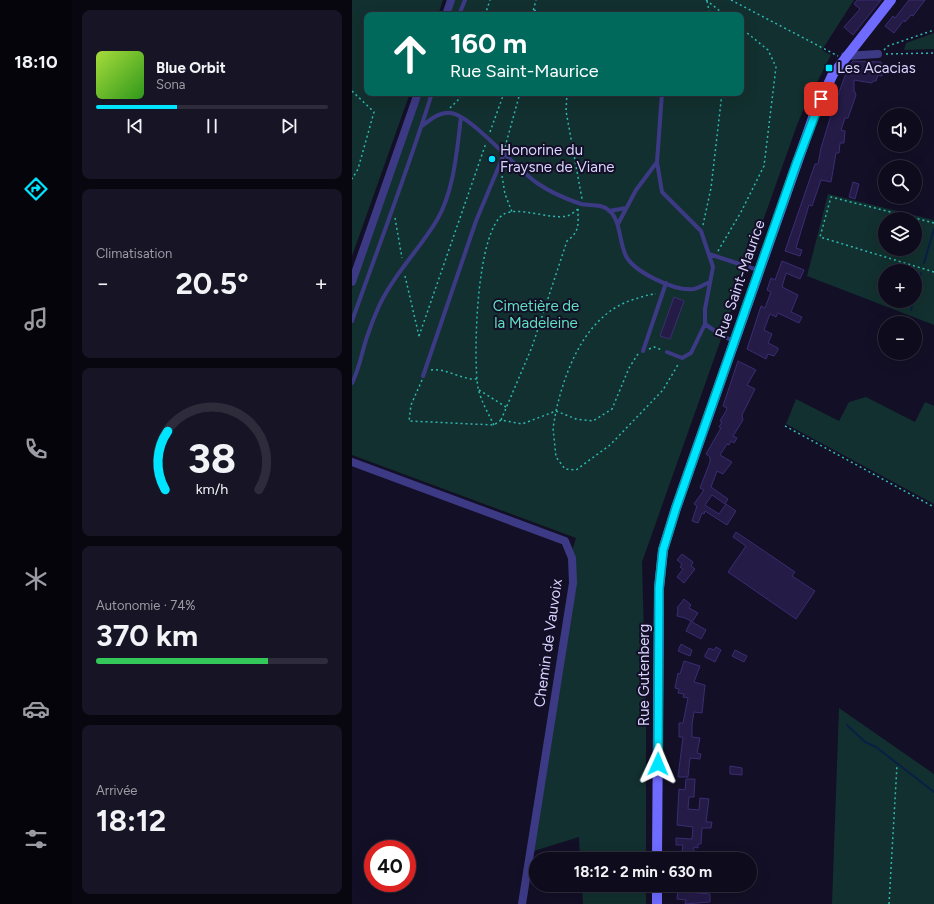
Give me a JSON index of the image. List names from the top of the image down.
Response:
{
  "streets": {
    "street": ["Rue Saint-Maurice", "Chemin de Vauvoix", "Rue Gutenberg"]
  },
  "crossings": [
    ["Rue Saint-Maurice", "Rue Gutenberg"]
  ],
  "parks": ["Cimetière de la Madeleine"],
  "places": {
    "transit": ["Les Acacias"],
    "other": ["Honorine du Fraysne de Viane"]
  },
  "page": {
    "tabs": "18:10",
    "turn": ["160 m", "Rue Saint-Maurice"],
    "song": ["Blue Orbit", "Sona"],
    "map_buttons": ["+", "−"],
    "tile": [
      "Climatisation",
      ["Autonomie · 74%", "370 km"],
      ["Arrivée", "18:12"]
    ],
    "heat": ["−", "20.5°", "+"],
    "limit": "40",
    "trip": "18:12 · 2 min · 630 m",
    "gauge": ["38", "km/h"]
  }
}
